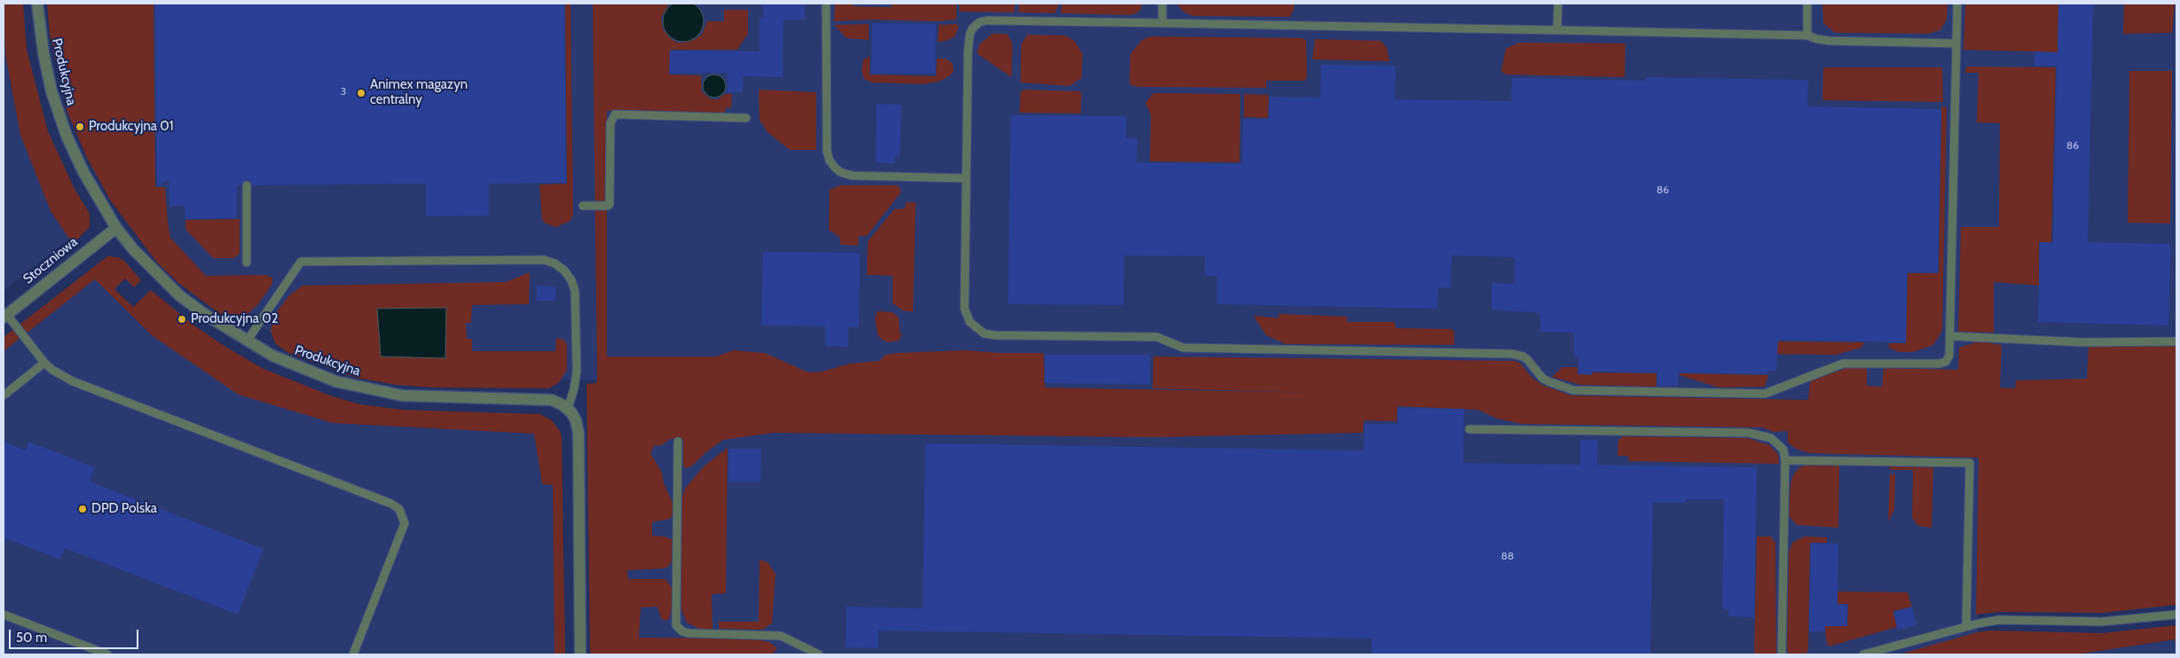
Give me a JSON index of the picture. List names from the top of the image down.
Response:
{
  "streets": {
    "street": ["Produkcyjna", "Stoczniowa"]
  },
  "crossings": [
    ["Produkcyjna", "Stoczniowa"]
  ],
  "places": [
    "Animex magazyn centralny",
    "Produkcyjna 01",
    "Produkcyjna 02",
    "DPD Polska"
  ],
  "house_numbers": [
    "3",
    "86",
    "86",
    "88"
  ],
  "scale_bar": "50 m"
}
